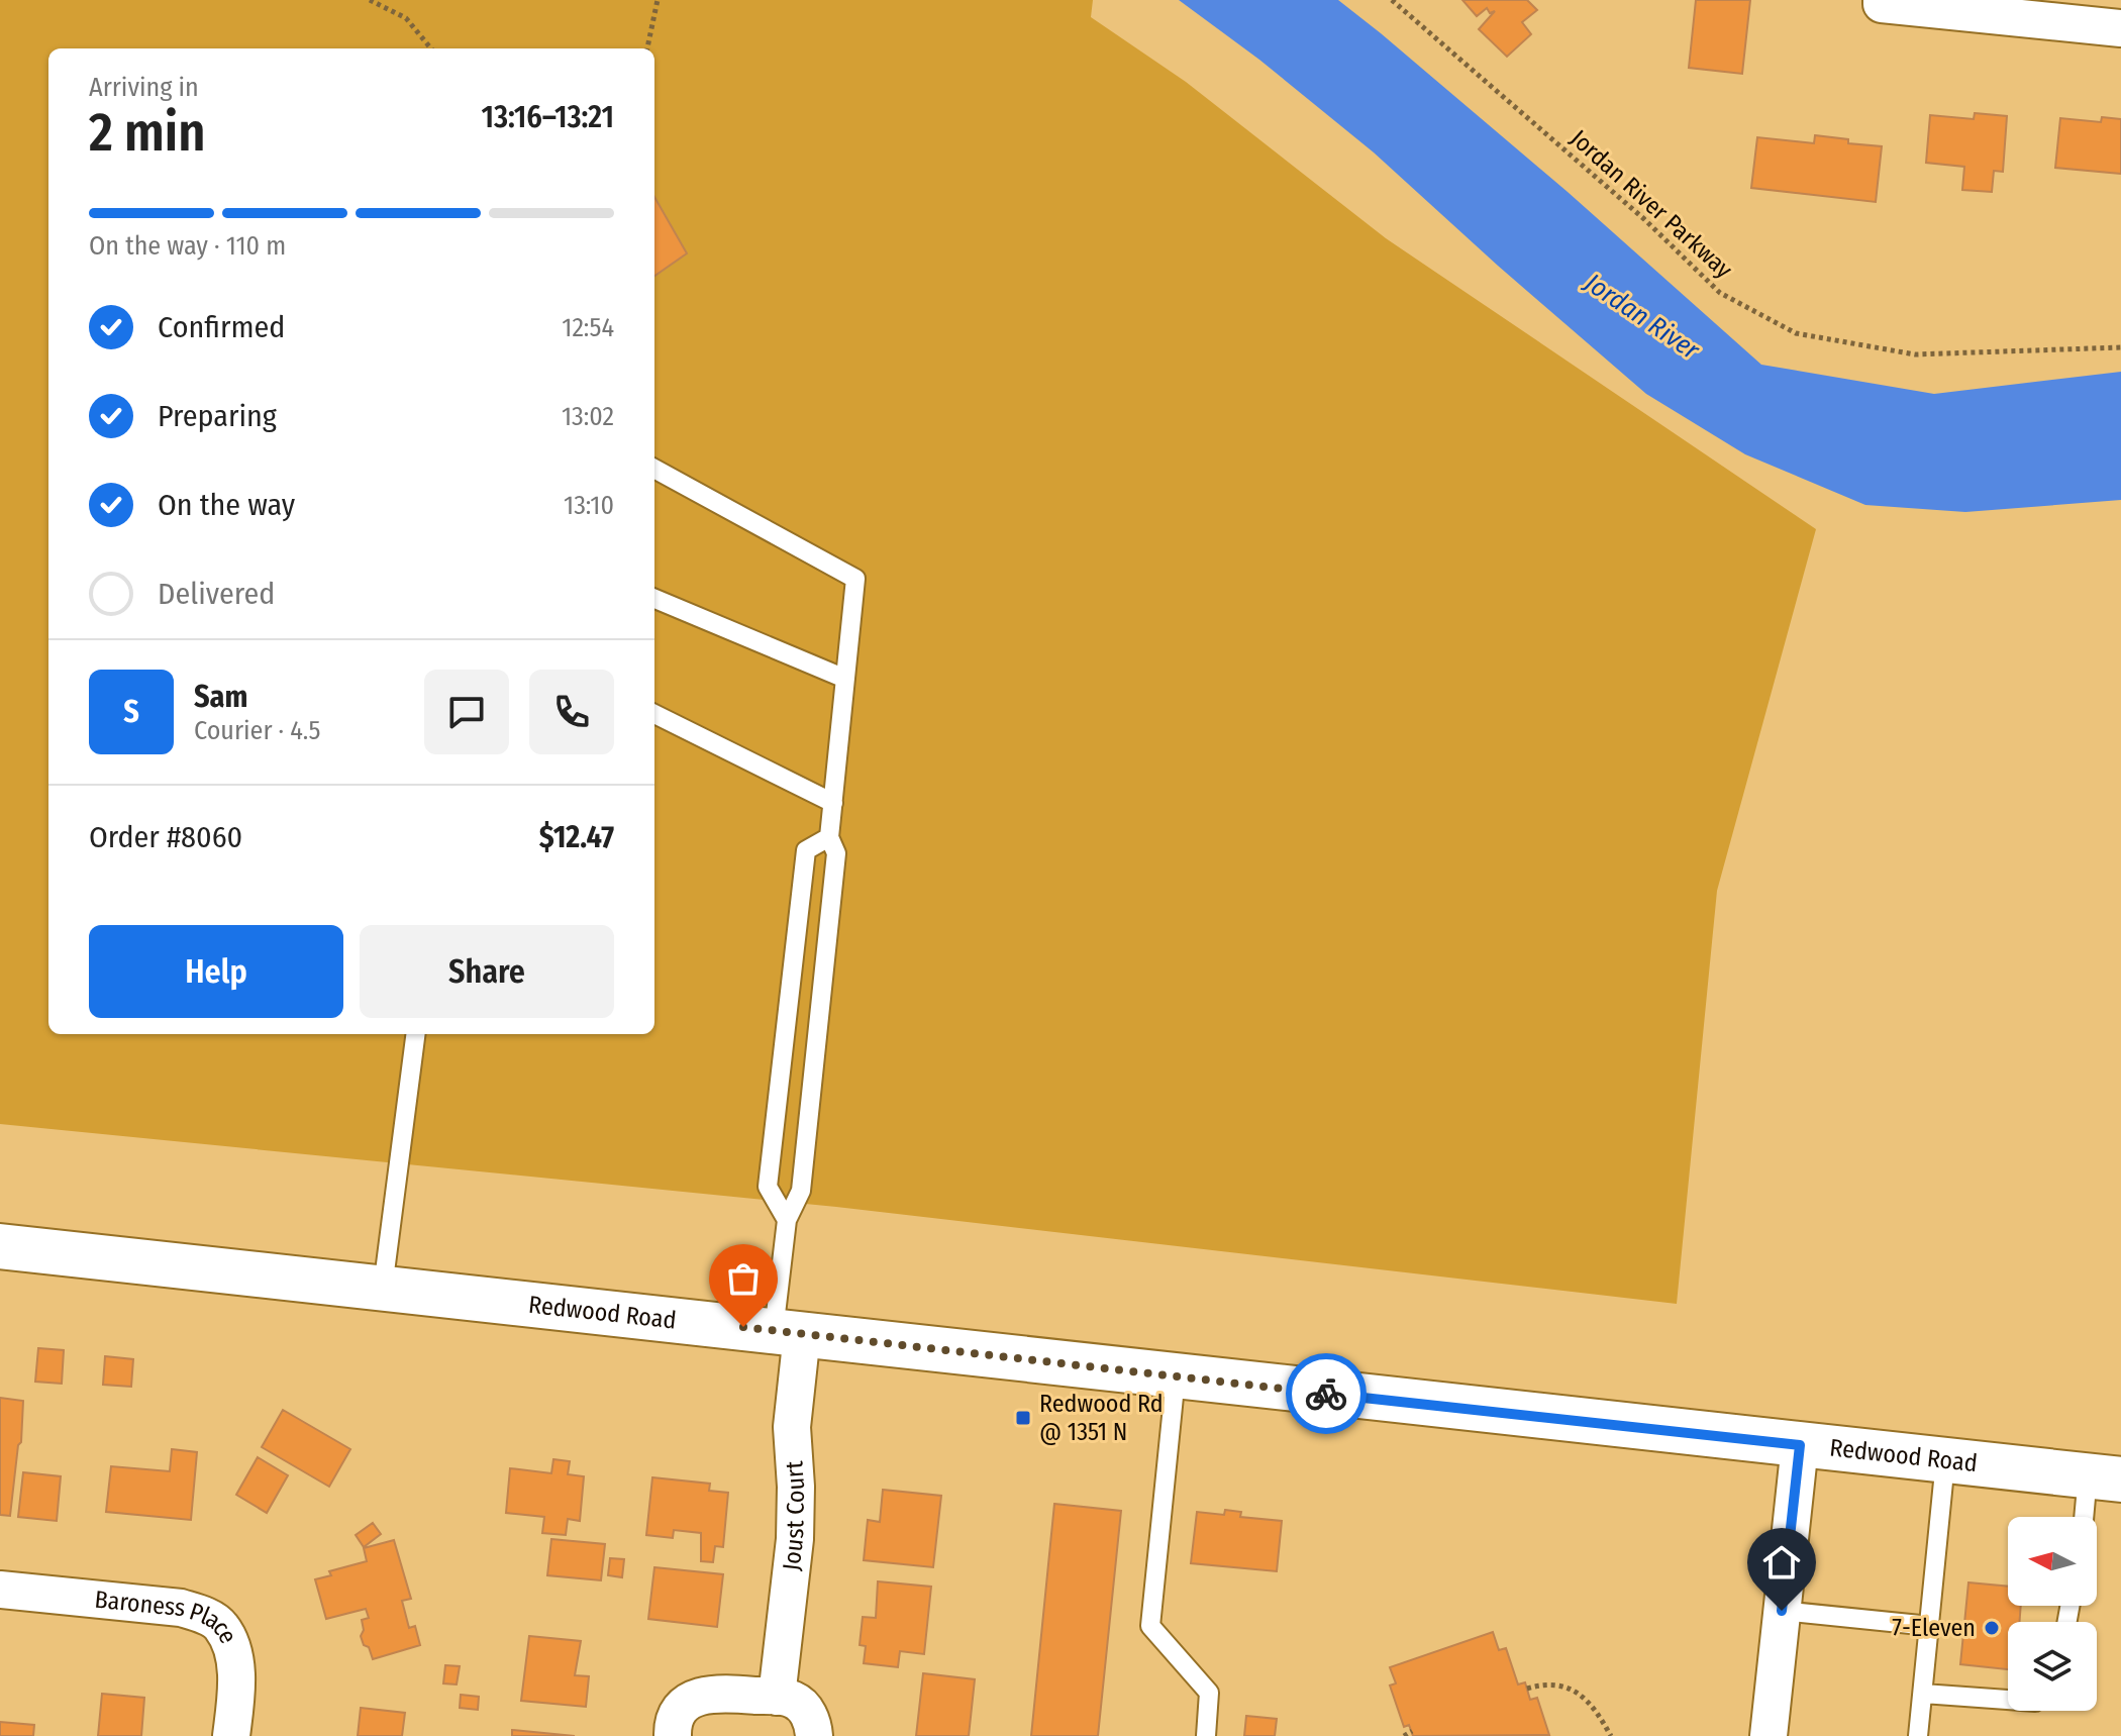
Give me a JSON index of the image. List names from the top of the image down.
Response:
{
  "streets": {
    "main road": ["Redwood Road"],
    "street": ["Joust Court", "Baroness Place"],
    "path": ["Jordan River Parkway"]
  },
  "crossings": [
    ["Redwood Road", "Joust Court"]
  ],
  "water": ["Jordan River"],
  "places": {
    "transit": ["Redwood Rd @ 1351 N"],
    "other": ["7-Eleven"]
  },
  "north": "left",
  "page": {
    "heading": ["2 min", "Arriving in", "13:16–13:21"],
    "panel": [
      "Sam",
      "Courier · 4.5",
      "Order #8060",
      "$12.47"
    ],
    "bar": "On the way · 110 m",
    "list": [
      ["Confirmed", "12:54"],
      ["Preparing", "13:02"],
      ["On the way", "13:10"],
      "Delivered"
    ],
    "round": "S",
    "buttons": ["Help", "Share"]
  }
}
